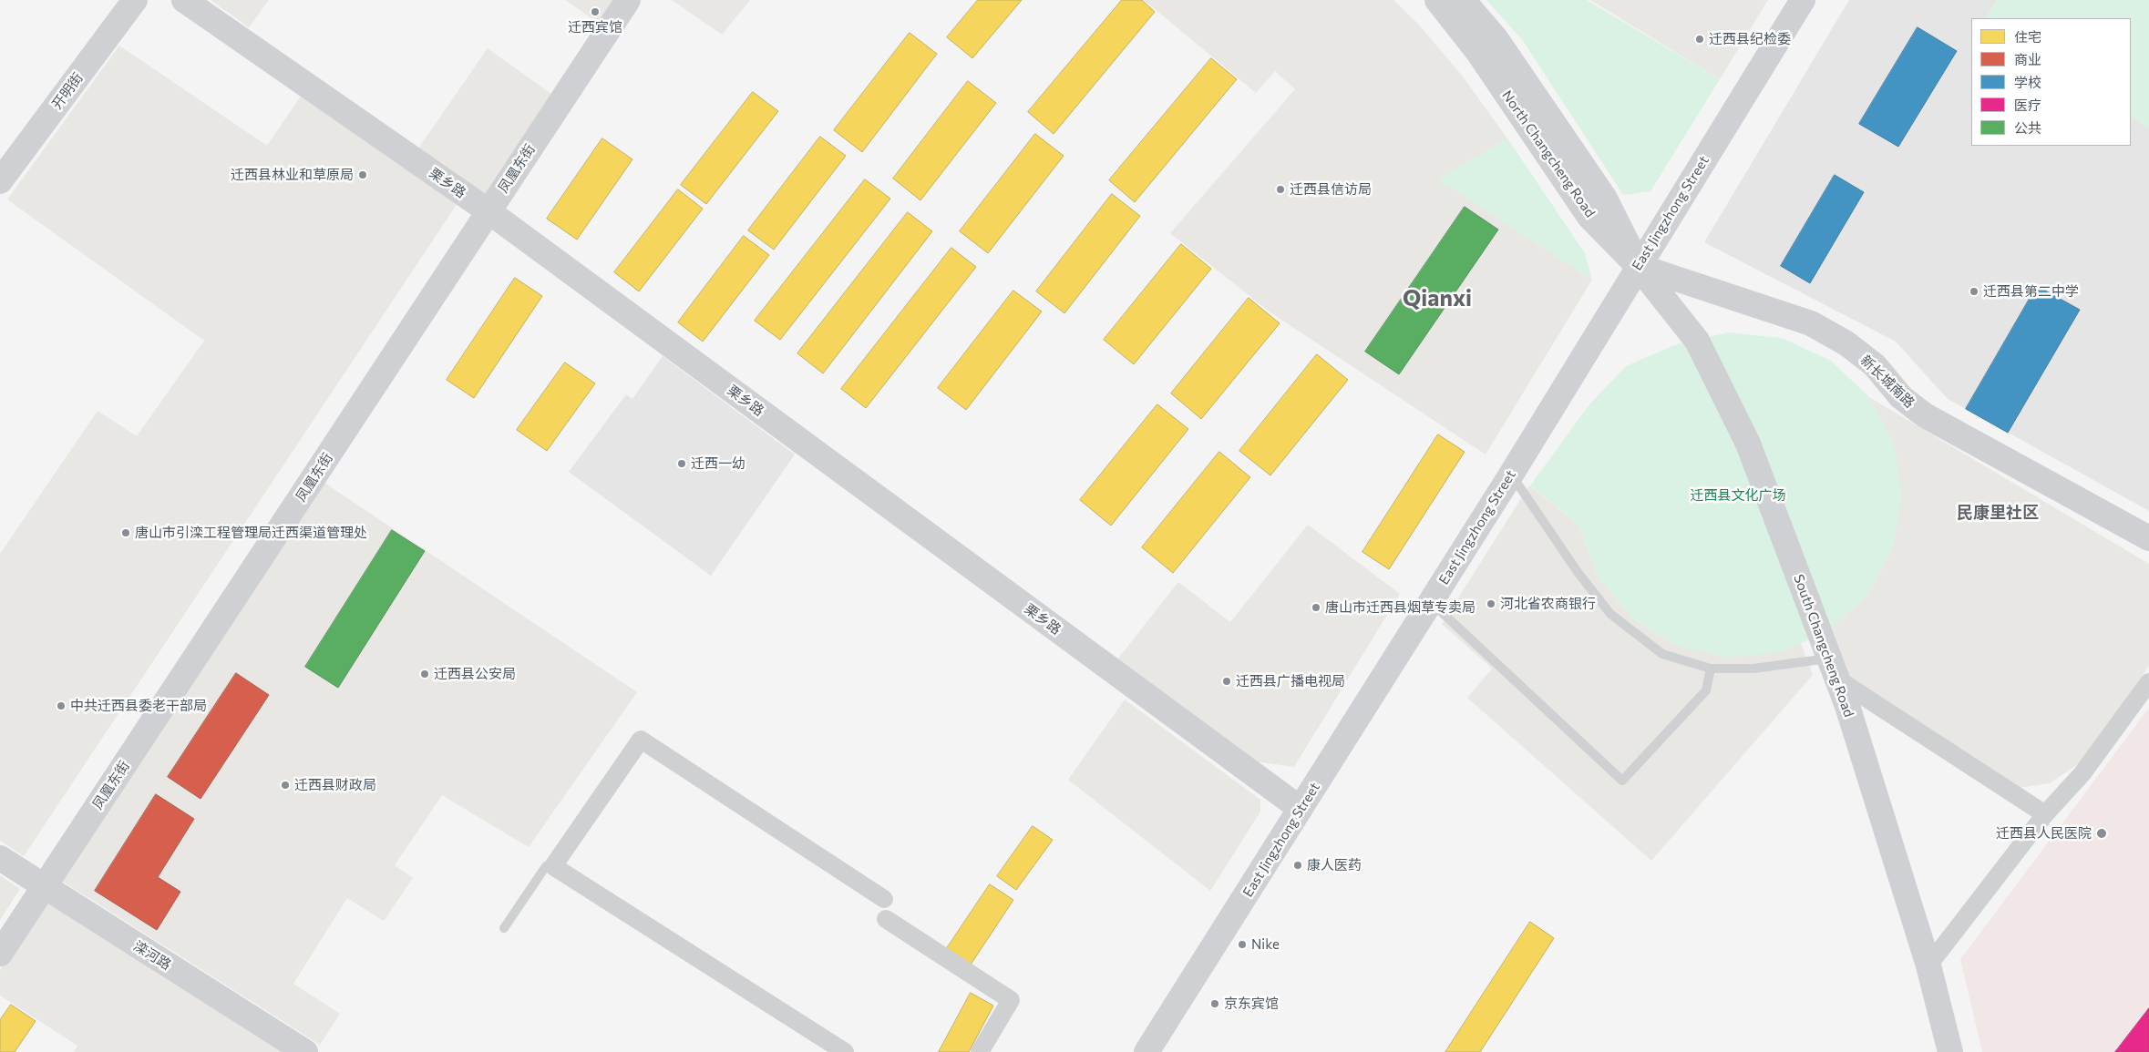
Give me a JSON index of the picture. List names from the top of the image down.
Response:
{
  "streets": {
    "street": [
      "开明街",
      "North Changcheng Road",
      "凤凰东街",
      "栗乡路",
      "East Jingzhong Street",
      "新长城南路",
      "South Changcheng Road",
      "滦河路"
    ]
  },
  "crossings": [
    ["North Changcheng Road", "East Jingzhong Street"],
    ["North Changcheng Road", "新长城南路"],
    ["North Changcheng Road", "South Changcheng Road"],
    ["凤凰东街", "栗乡路"],
    ["凤凰东街", "滦河路"],
    ["栗乡路", "East Jingzhong Street"],
    ["East Jingzhong Street", "新长城南路"],
    ["East Jingzhong Street", "South Changcheng Road"],
    ["新长城南路", "South Changcheng Road"]
  ],
  "districts": ["Qianxi", "民康里社区"],
  "parks": ["迁西县文化广场"],
  "places": [
    "迁西宾馆",
    "迁西县纪检委",
    "迁西县林业和草原局",
    "迁西县信访局",
    "迁西县第二中学",
    "迁西一幼",
    "唐山市引滦工程管理局迁西渠道管理处",
    "河北省农商银行",
    "唐山市迁西县烟草专卖局",
    "迁西县公安局",
    "迁西县广播电视局",
    "中共迁西县委老干部局",
    "迁西县财政局",
    "迁西县人民医院",
    "康人医药",
    "Nike",
    "京东宾馆"
  ],
  "legend": [
    "住宅",
    "商业",
    "学校",
    "医疗",
    "公共"
  ]
}
